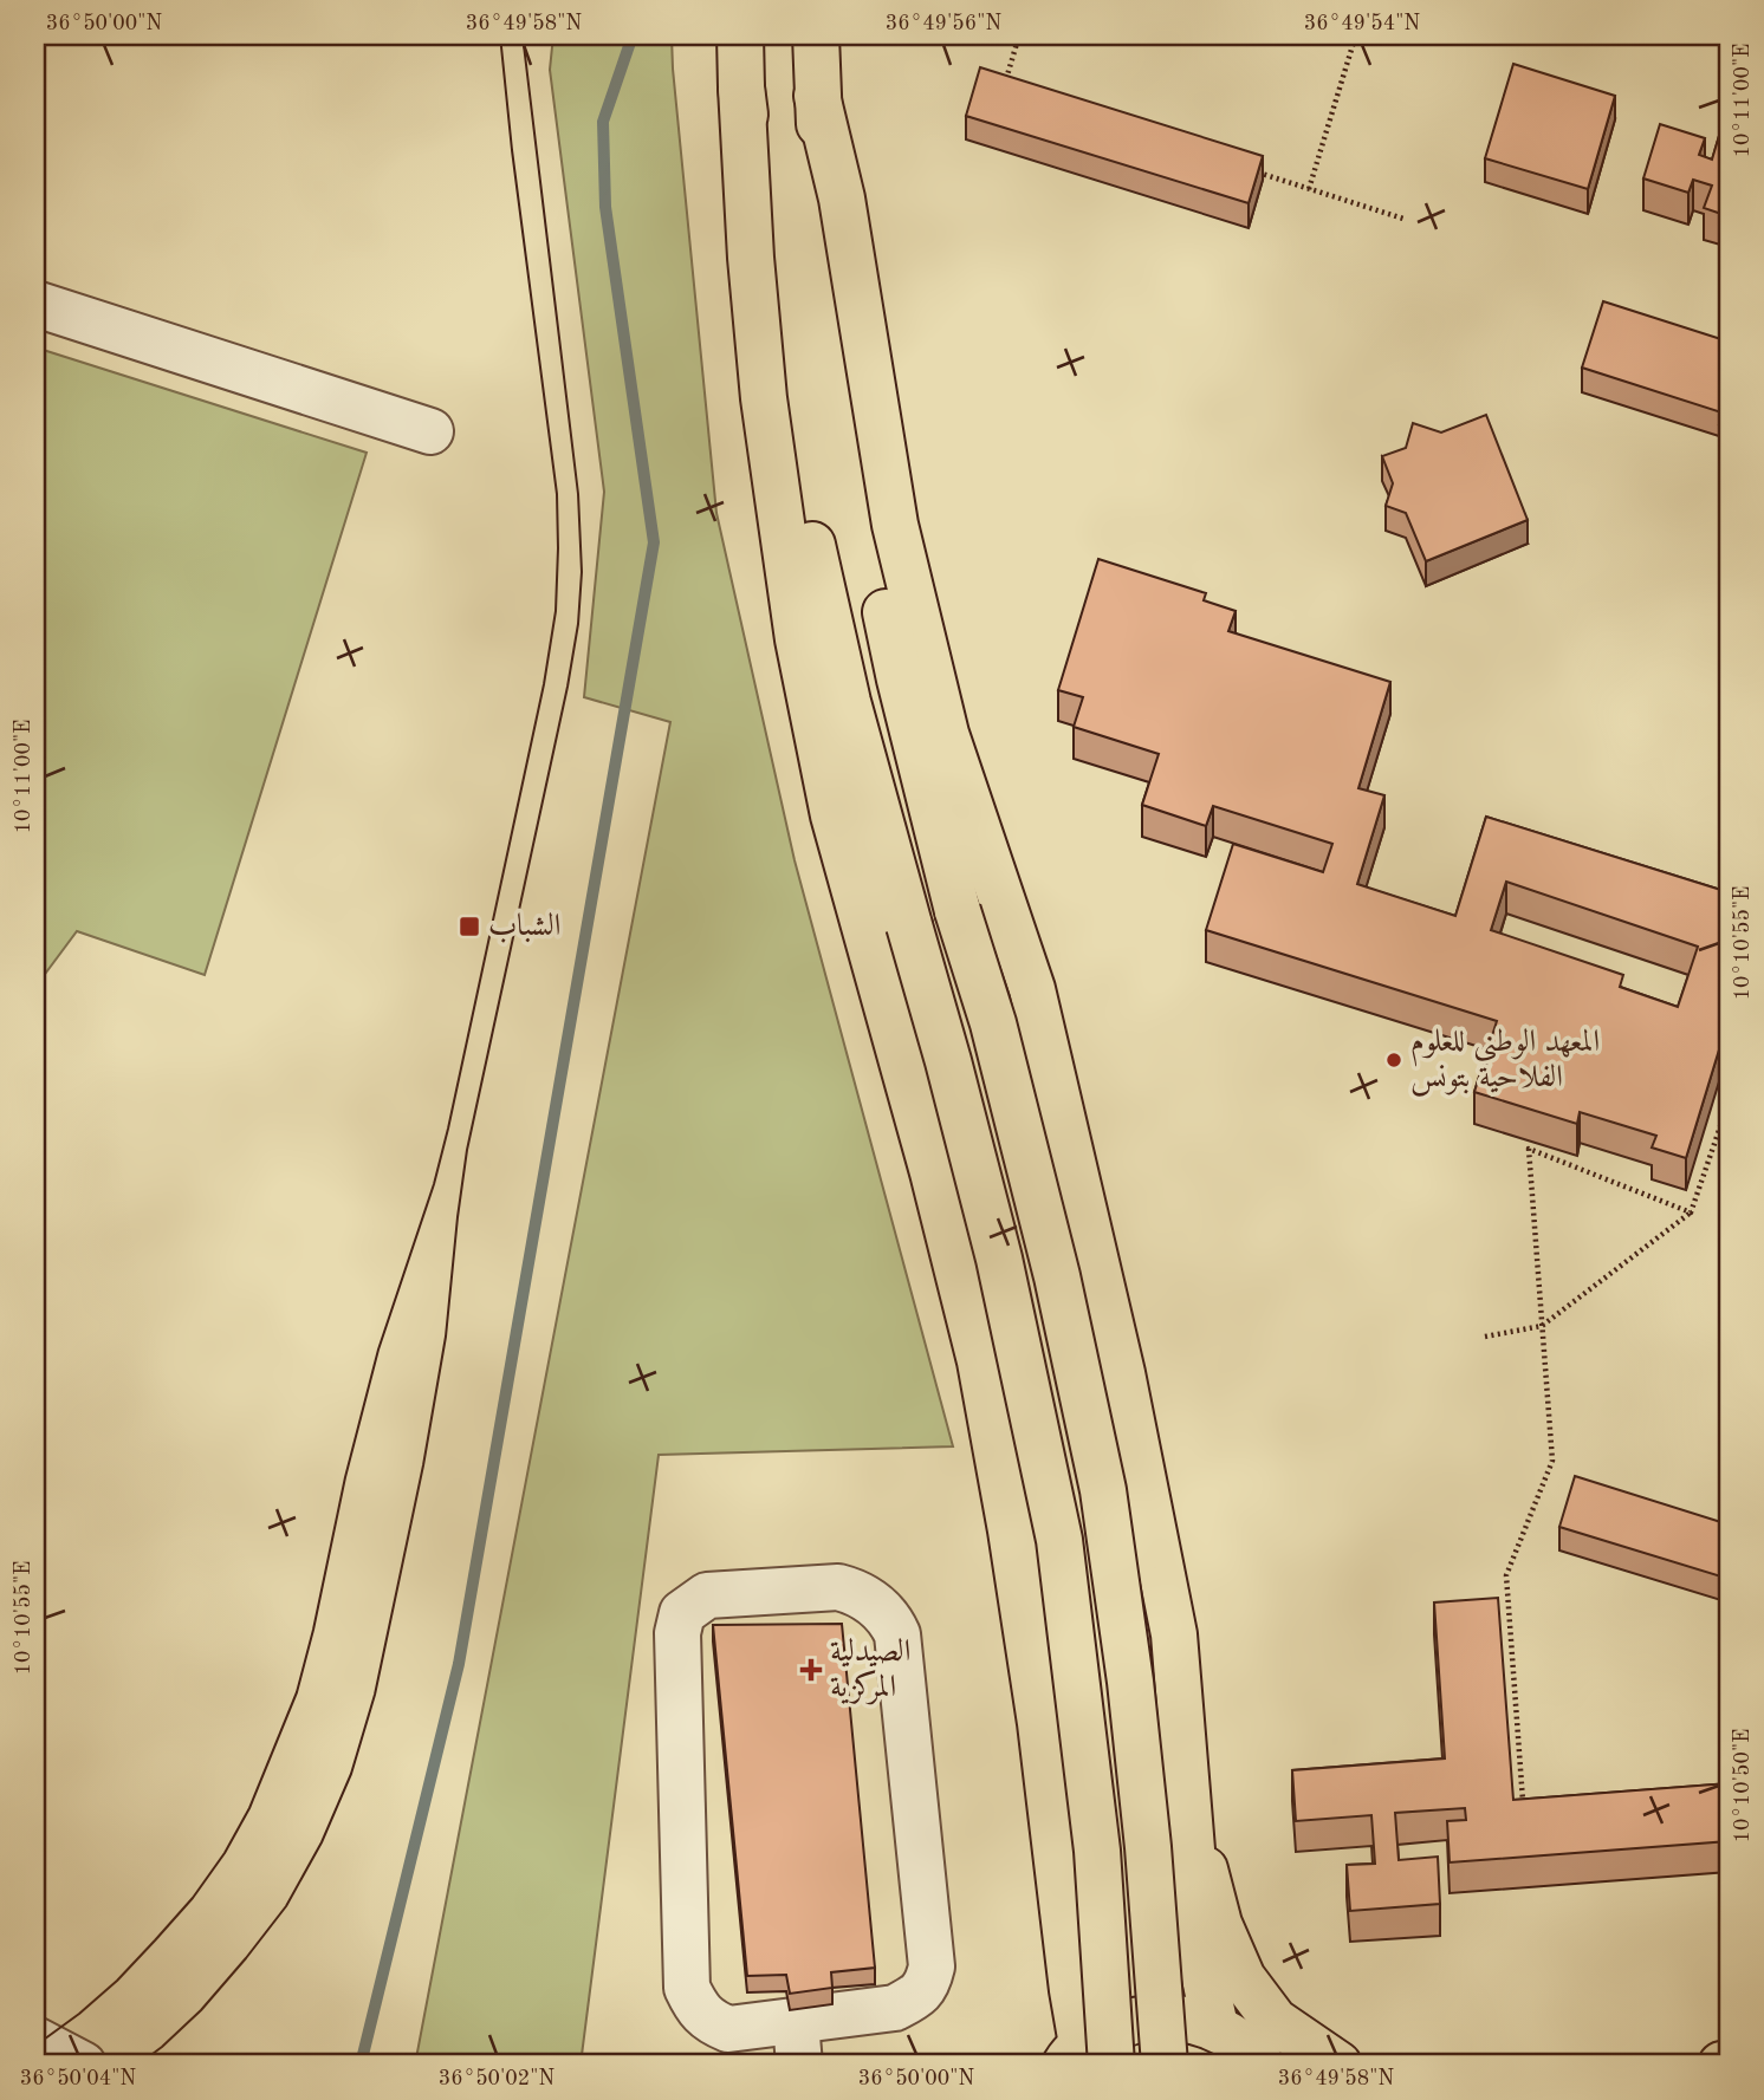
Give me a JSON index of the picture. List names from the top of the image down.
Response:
{
  "places": {
    "transit": ["الشباب"],
    "other": ["المعهد الوطني للعلوم الفلاحية بتونس"],
    "health": ["الصيدلية المركزية"]
  },
  "coordinates": [
    "36°50'00\"N",
    "36°49'58\"N",
    "36°49'56\"N",
    "36°49'54\"N",
    "10°11'00\"E",
    "10°10'55\"E",
    "10°10'50\"E",
    "36°50'04\"N",
    "36°50'02\"N"
  ]
}
